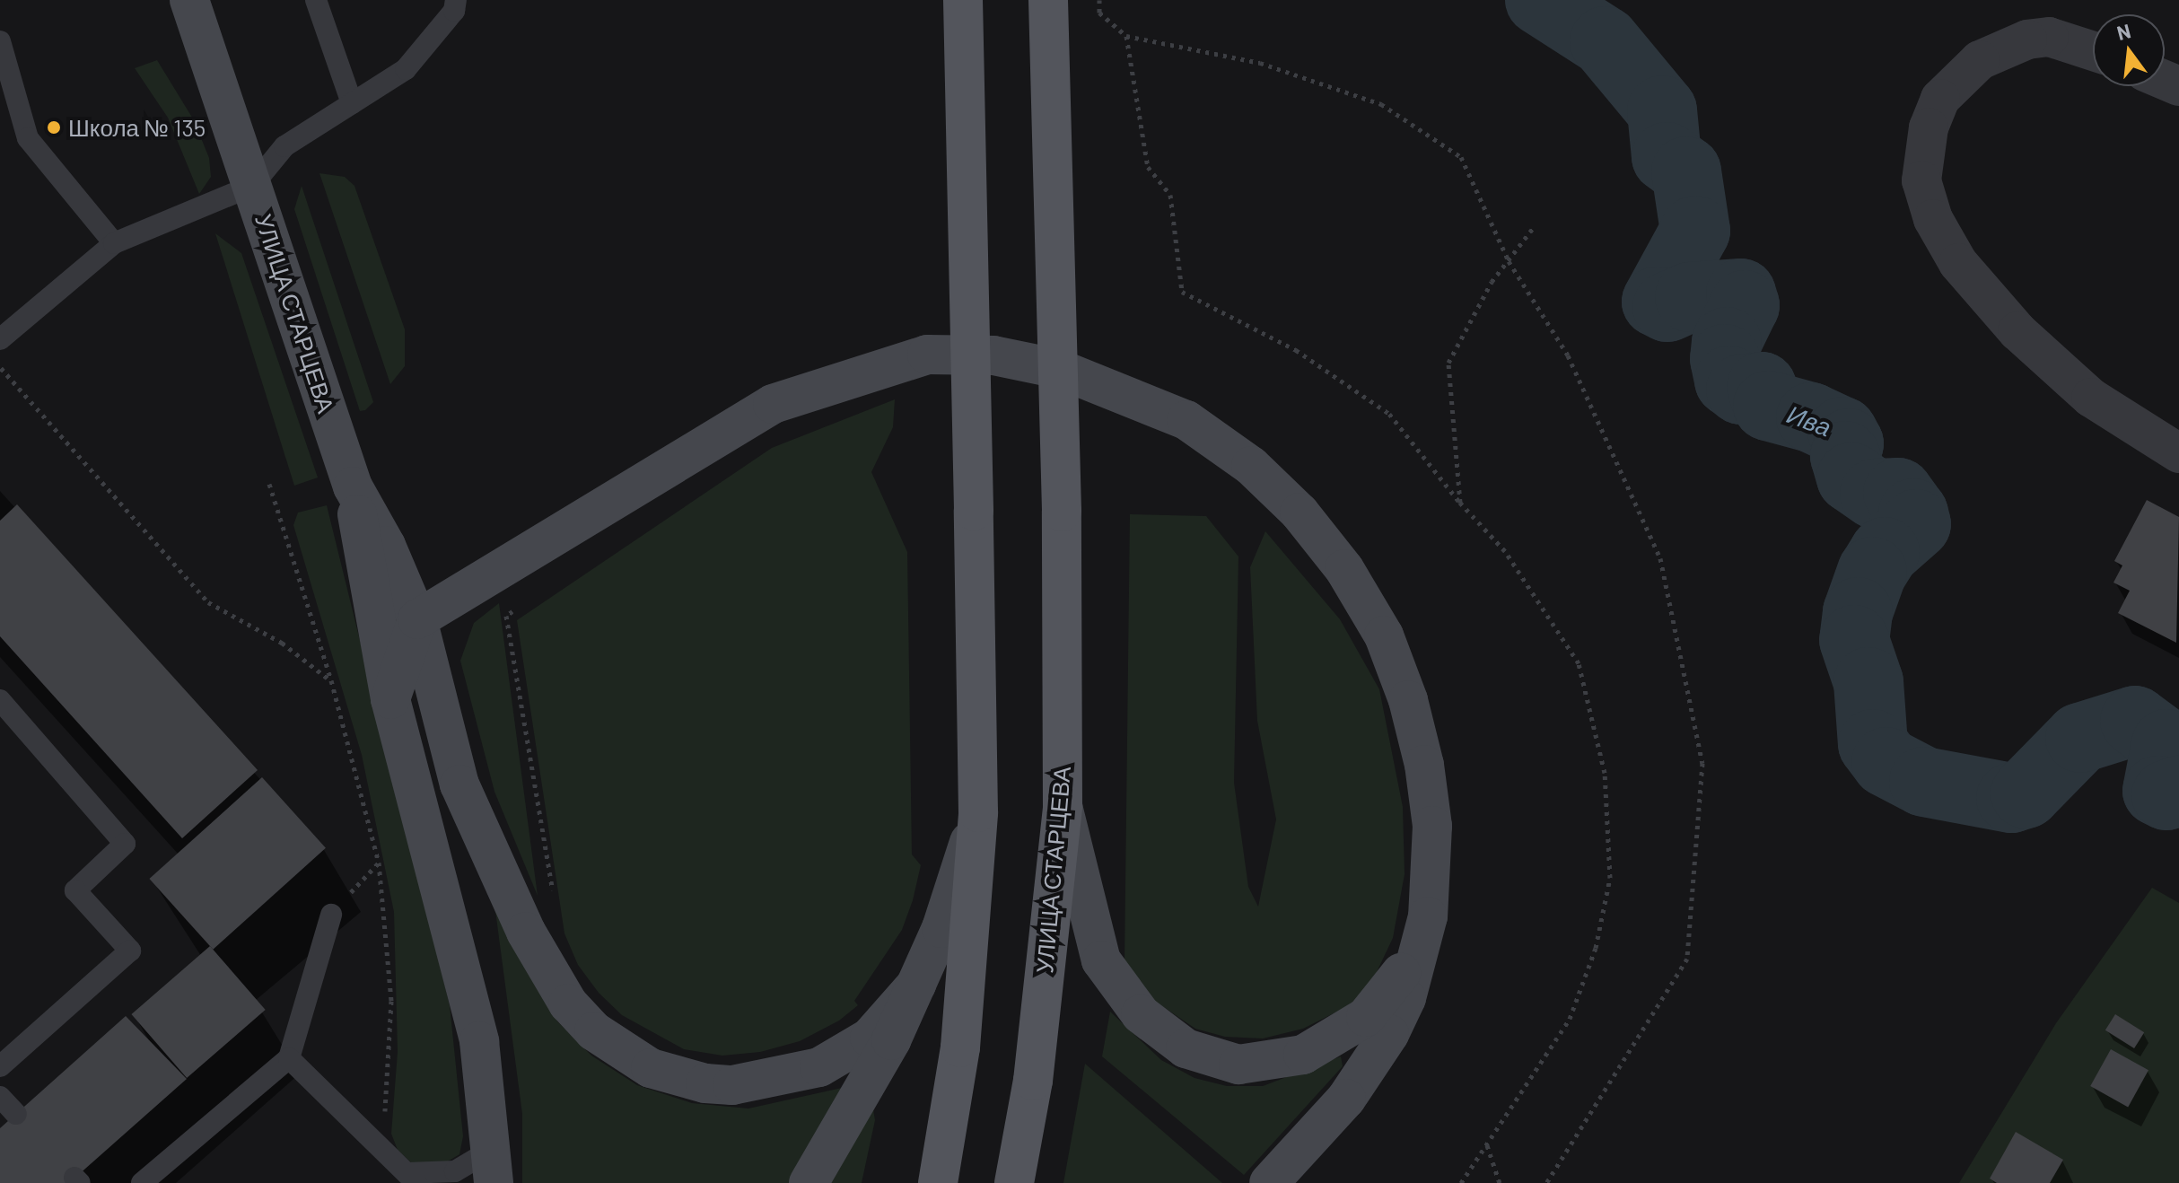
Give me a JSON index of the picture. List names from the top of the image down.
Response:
{
  "streets": {
    "main road": ["УЛИЦА СТАРЦЕВА"]
  },
  "water": ["Ива"],
  "places": ["Школа № 135"],
  "north": "top"
}
